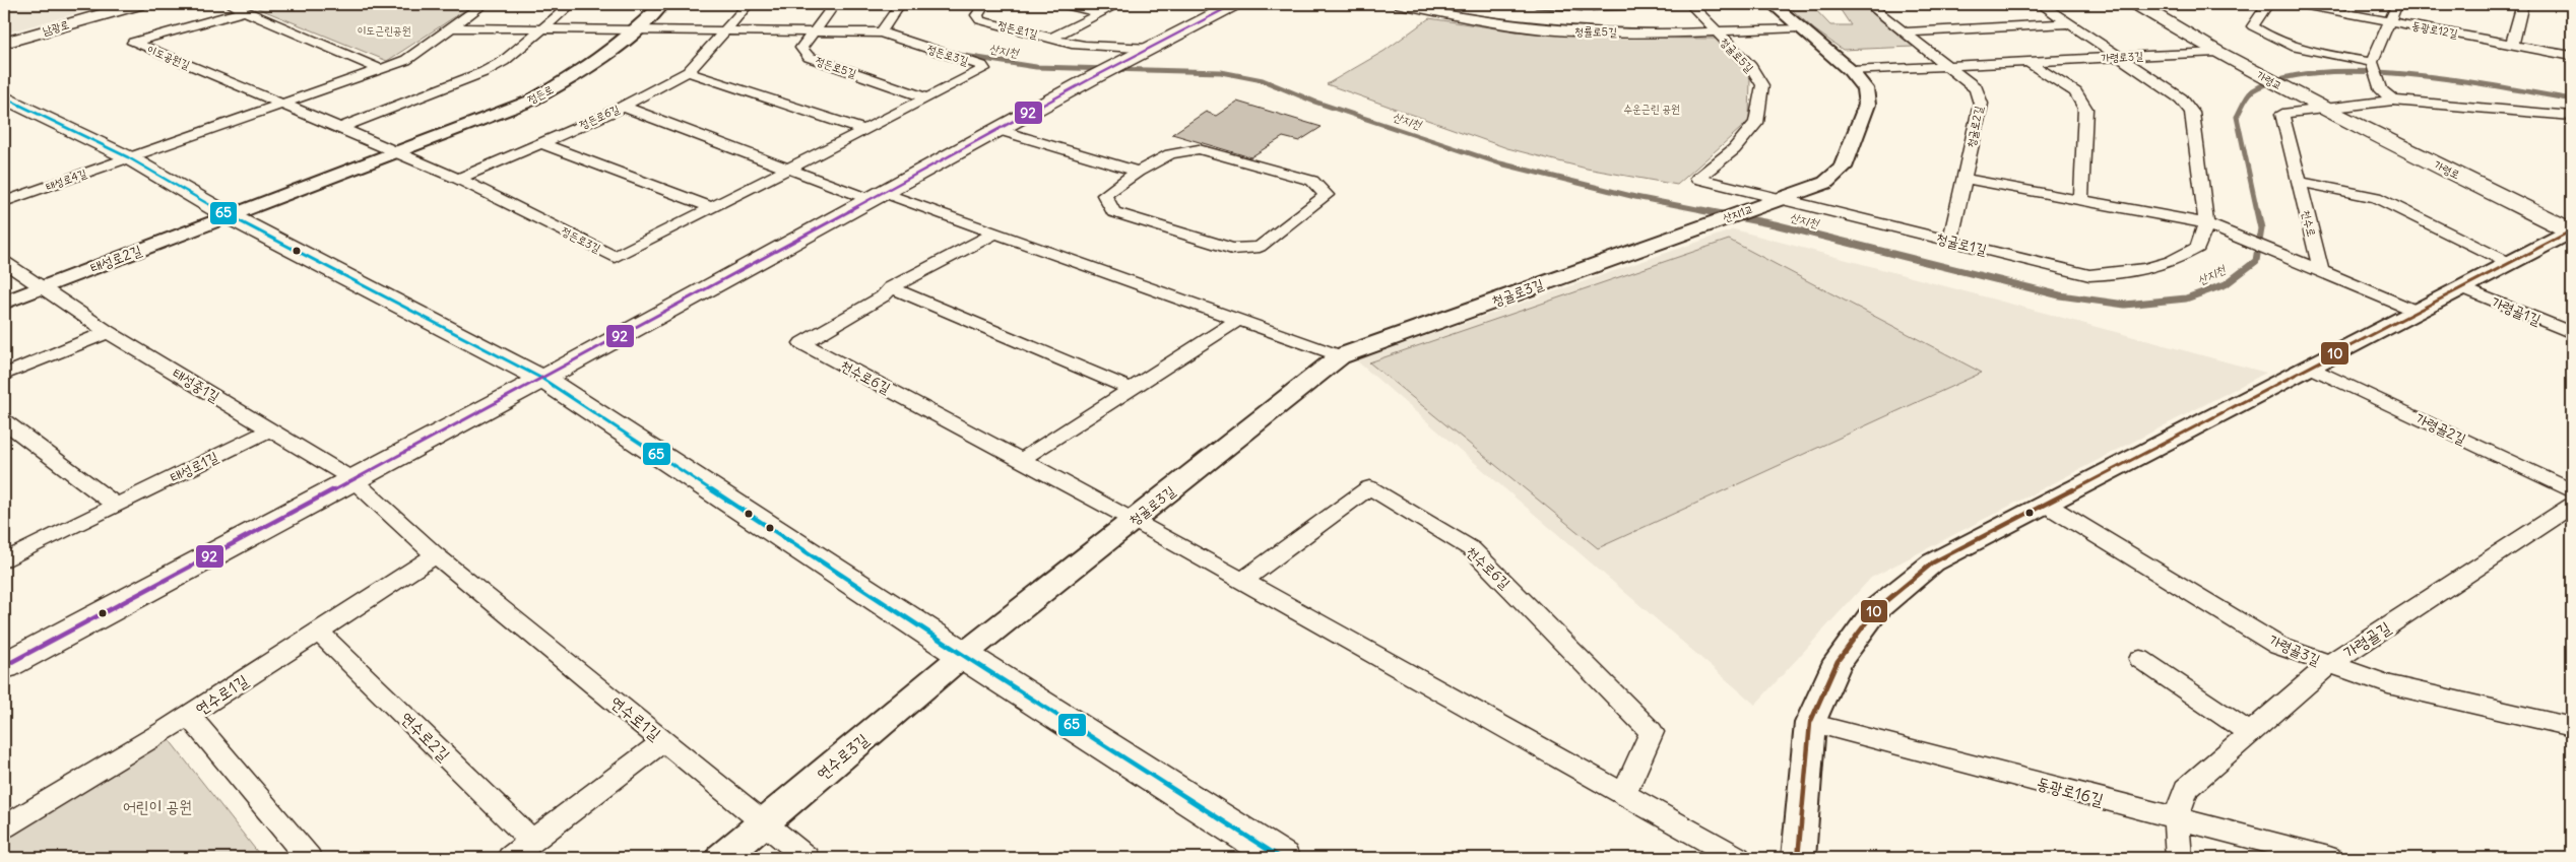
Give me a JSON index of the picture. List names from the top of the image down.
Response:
{
  "streets": {
    "main road": ["남광로", "가령교", "가령로"],
    "street": [
      "정든로1길",
      "동광로12길",
      "청률로5길",
      "정든로3길",
      "청귤로5길",
      "이도공원길",
      "가령로3길",
      "정든로5길",
      "정든로",
      "정든로6길",
      "청귤로2길",
      "태성로4길",
      "산지1교",
      "천수로",
      "청귤로1길",
      "태성로2길",
      "청귤로3길",
      "가령골1길",
      "천수로6길",
      "태성중1길",
      "가령골2길",
      "태성로1길",
      "가령골길",
      "가령골3길",
      "연수로1길",
      "연수로2길",
      "연수로3길",
      "동광로16길"
    ]
  },
  "crossings": [
    ["청률로5길", "청귤로5길"],
    ["정든로3길", "정든로5길"],
    ["정든로3길", "정든로"],
    ["정든로3길", "정든로6길"],
    ["청귤로5길", "청귤로1길"],
    ["가령로3길", "가령교"],
    ["가령로3길", "청귤로2길"],
    ["가령로3길", "청귤로1길"],
    ["가령교", "가령로"],
    ["가령교", "천수로"],
    ["정든로", "태성로2길"],
    ["청귤로2길", "청귤로1길"],
    ["가령로", "천수로"],
    ["산지1교", "청귤로1길"],
    ["산지1교", "청귤로3길"],
    ["태성로2길", "태성중1길"],
    ["청귤로3길", "천수로6길"],
    ["청귤로3길", "연수로3길"],
    ["태성중1길", "태성로1길"],
    ["태성중1길", "연수로1길"],
    ["가령골길", "가령골3길"],
    ["가령골길", "동광로16길"],
    ["연수로1길", "연수로2길"],
    ["연수로1길", "연수로3길"]
  ],
  "water": ["산지천"],
  "parks": ["이도근린공원", "수운근린 공원", "어린이 공원"],
  "lines": ["transit line 92", "transit line 65", "transit line 10"]
}
